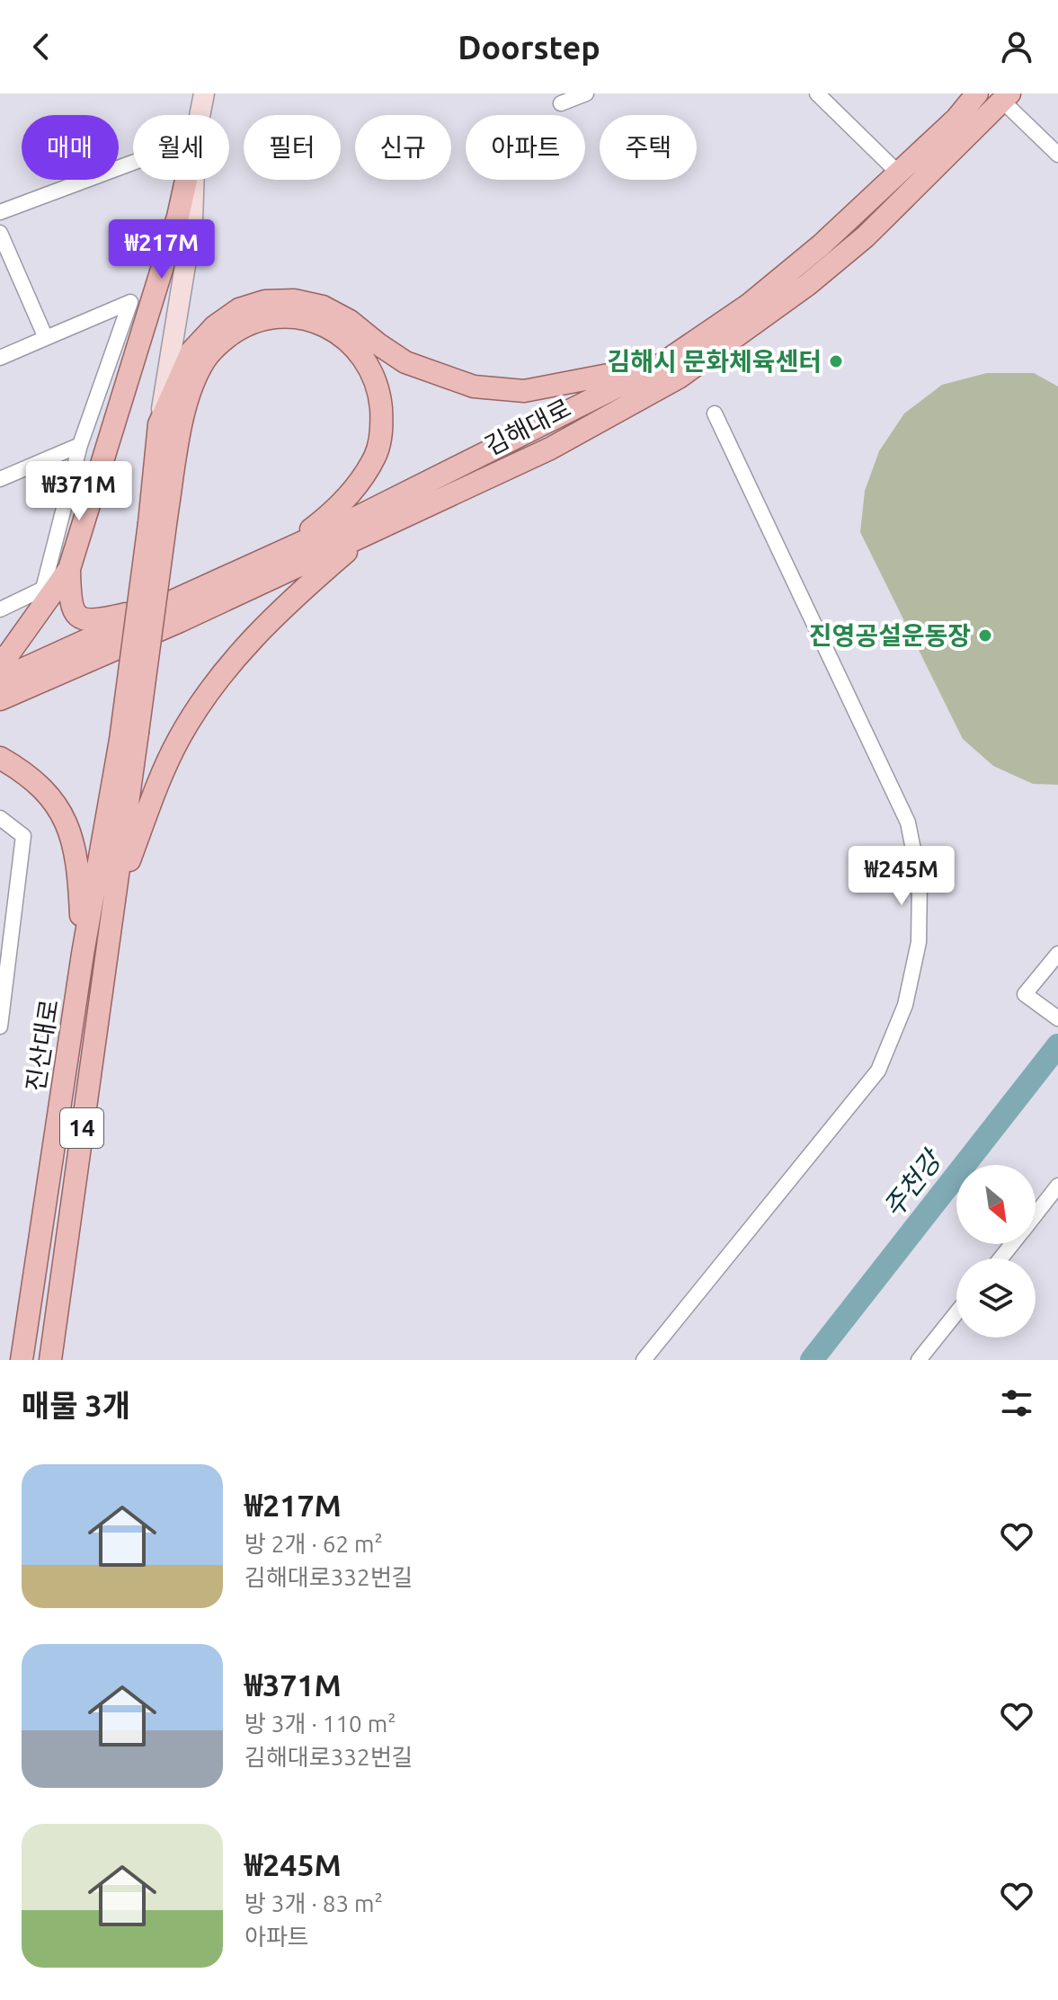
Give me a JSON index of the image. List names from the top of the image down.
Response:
{
  "streets": {
    "main road": ["김해대로", "진산대로", "14"]
  },
  "water": ["주천강"],
  "places": ["김해시 문화체육센터", "진영공설운동장"],
  "north": "bottom right",
  "page": {
    "header": "Doorstep",
    "chip": [
      "매매",
      "월세",
      "필터",
      "신규",
      "아파트",
      "주택"
    ],
    "price": ["₩217M", "₩371M", "₩245M"],
    "heading": "매물 3개",
    "list": [
      {
        "name": "₩217M",
        "note": "방 2개 · 62 m² · 김해대로332번길"
      },
      {
        "name": "₩371M",
        "note": "방 3개 · 110 m² · 김해대로332번길"
      },
      {
        "name": "₩245M",
        "note": "방 3개 · 83 m² · 아파트"
      }
    ]
  }
}
